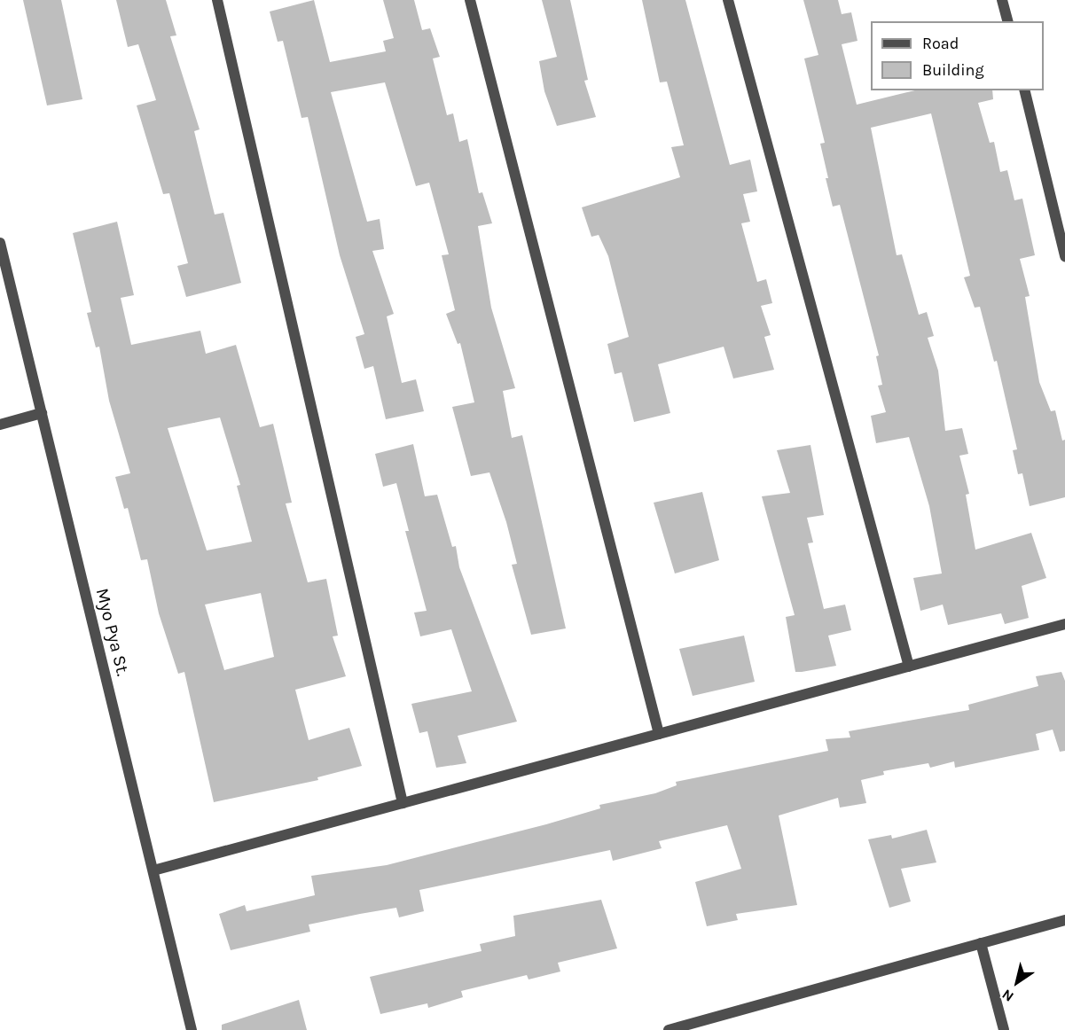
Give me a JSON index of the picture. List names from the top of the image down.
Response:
{
  "streets": {
    "street": ["Myo Pya St."]
  },
  "legend": ["Road", "Building"],
  "north": "bottom left"
}
